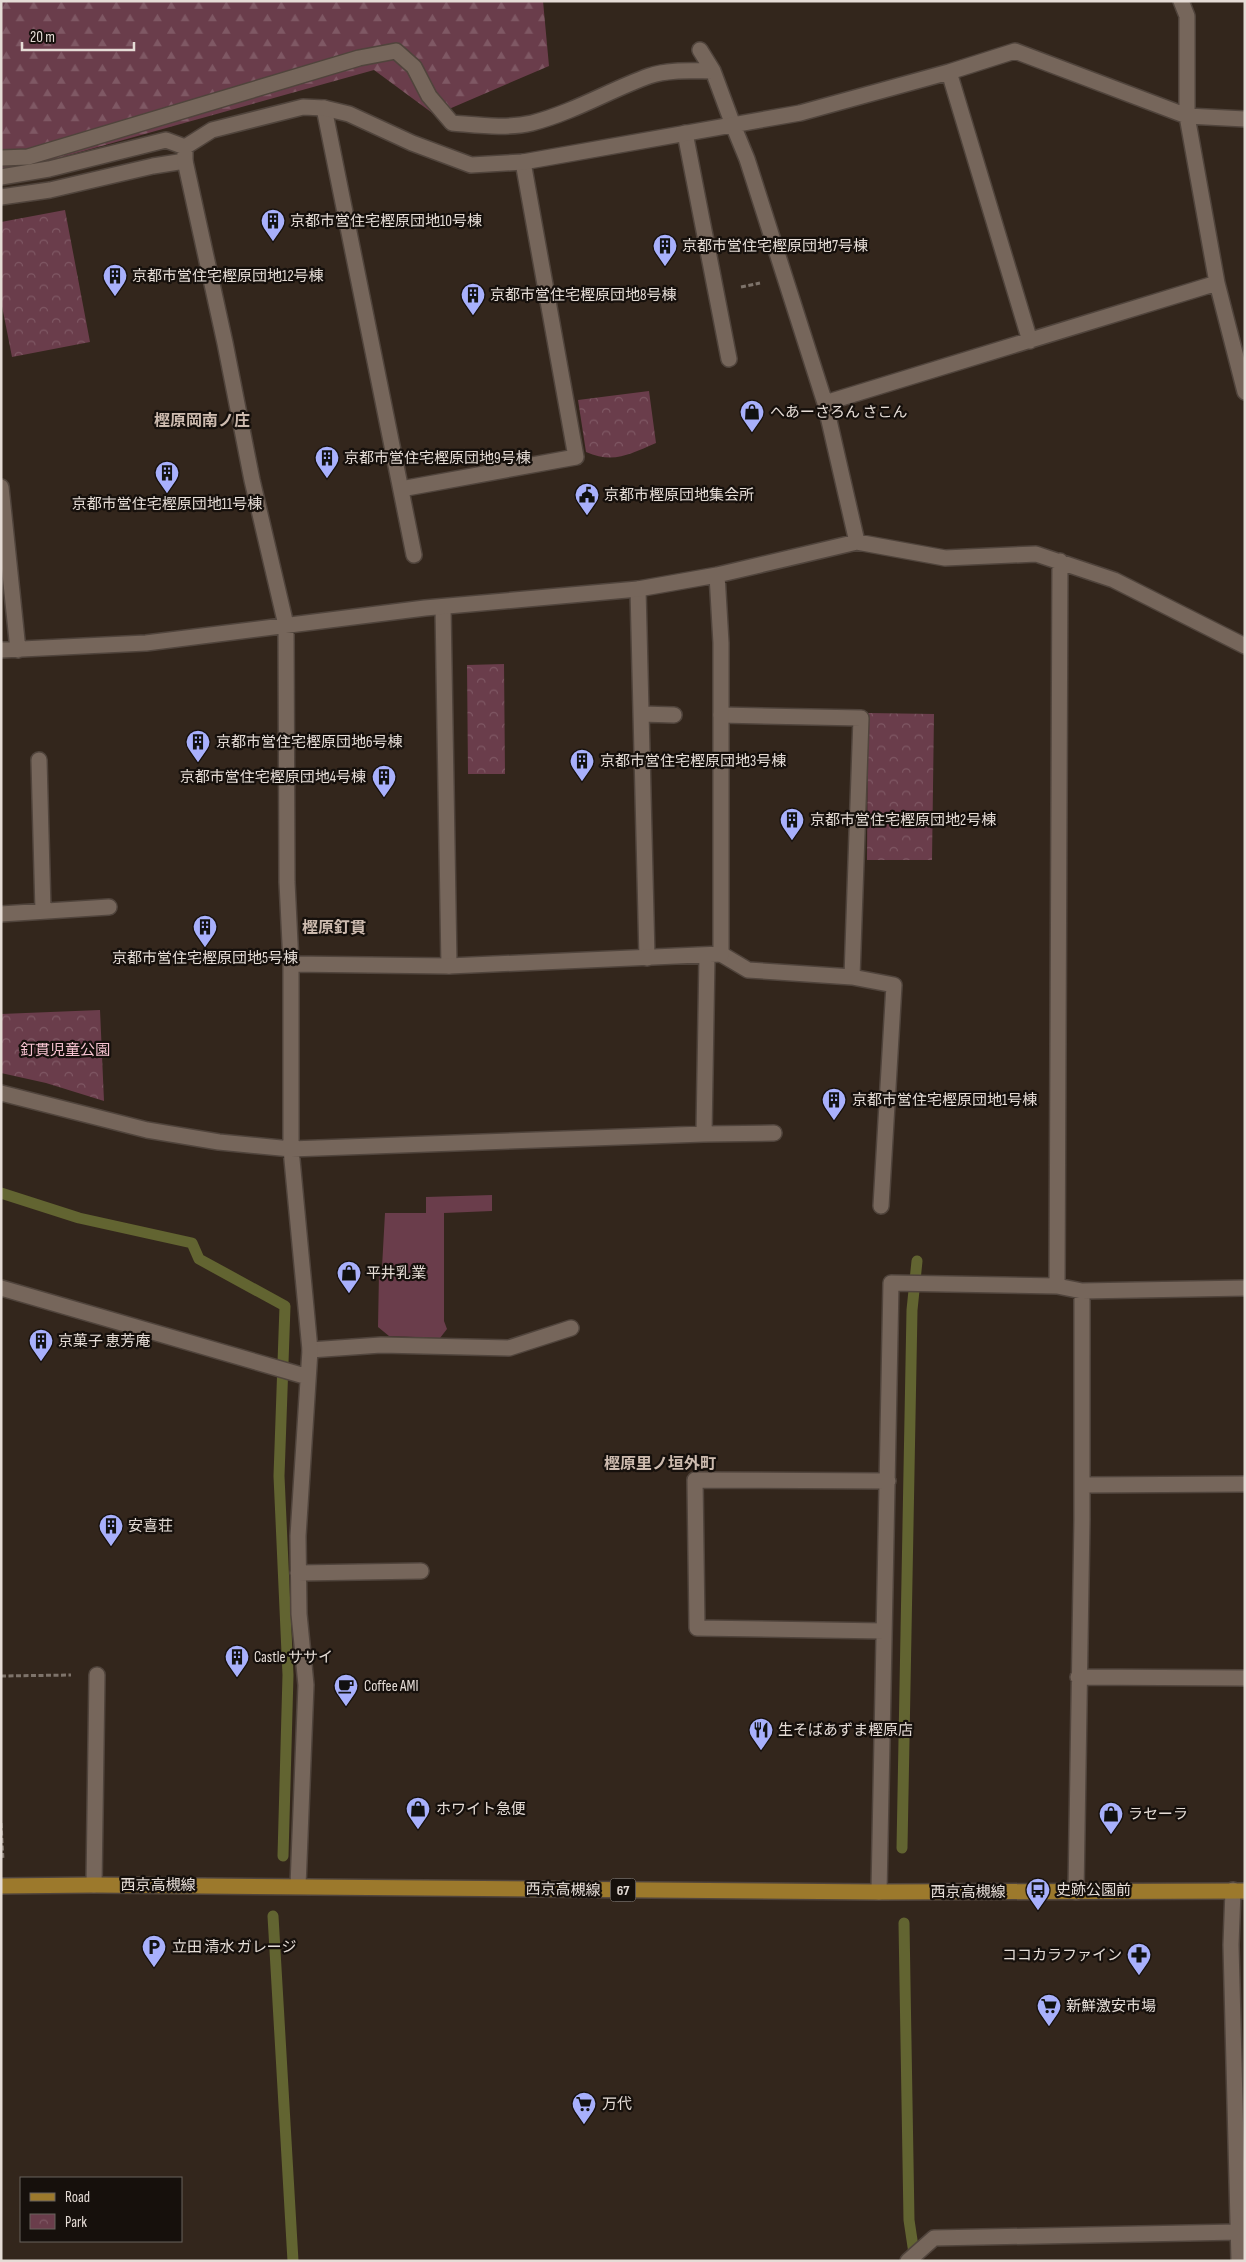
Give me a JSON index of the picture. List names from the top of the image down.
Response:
{
  "streets": {
    "main road": ["西京高槻線", "67"]
  },
  "districts": ["樫原岡南ノ庄", "樫原釘貫", "樫原里ノ垣外町"],
  "parks": ["釘貫児童公園"],
  "places": {
    "building": [
      "京都市営住宅樫原団地10号棟",
      "京都市営住宅樫原団地7号棟",
      "京都市営住宅樫原団地12号棟",
      "京都市営住宅樫原団地8号棟",
      "京都市営住宅樫原団地9号棟",
      "京都市営住宅樫原団地11号棟",
      "京都市営住宅樫原団地6号棟",
      "京都市営住宅樫原団地3号棟",
      "京都市営住宅樫原団地4号棟",
      "京都市営住宅樫原団地2号棟",
      "京都市営住宅樫原団地5号棟",
      "京都市営住宅樫原団地1号棟",
      "京菓子 恵芳庵",
      "安喜荘",
      "Castle ササイ"
    ],
    "shop": [
      "へあーさろん さこん",
      "平井乳業",
      "ホワイト急便",
      "ラセーラ"
    ],
    "public building": ["京都市樫原団地集会所"],
    "cafe": ["Coffee AMI"],
    "restaurant": ["生そばあずま樫原店"],
    "bus stop": ["史跡公園前"],
    "parking": ["立田 清水 ガレージ"],
    "pharmacy": ["ココカラファイン"],
    "supermarket": ["新鮮激安市場", "万代"]
  },
  "legend": ["Road", "Park"],
  "scale_bar": "20 m"
}
